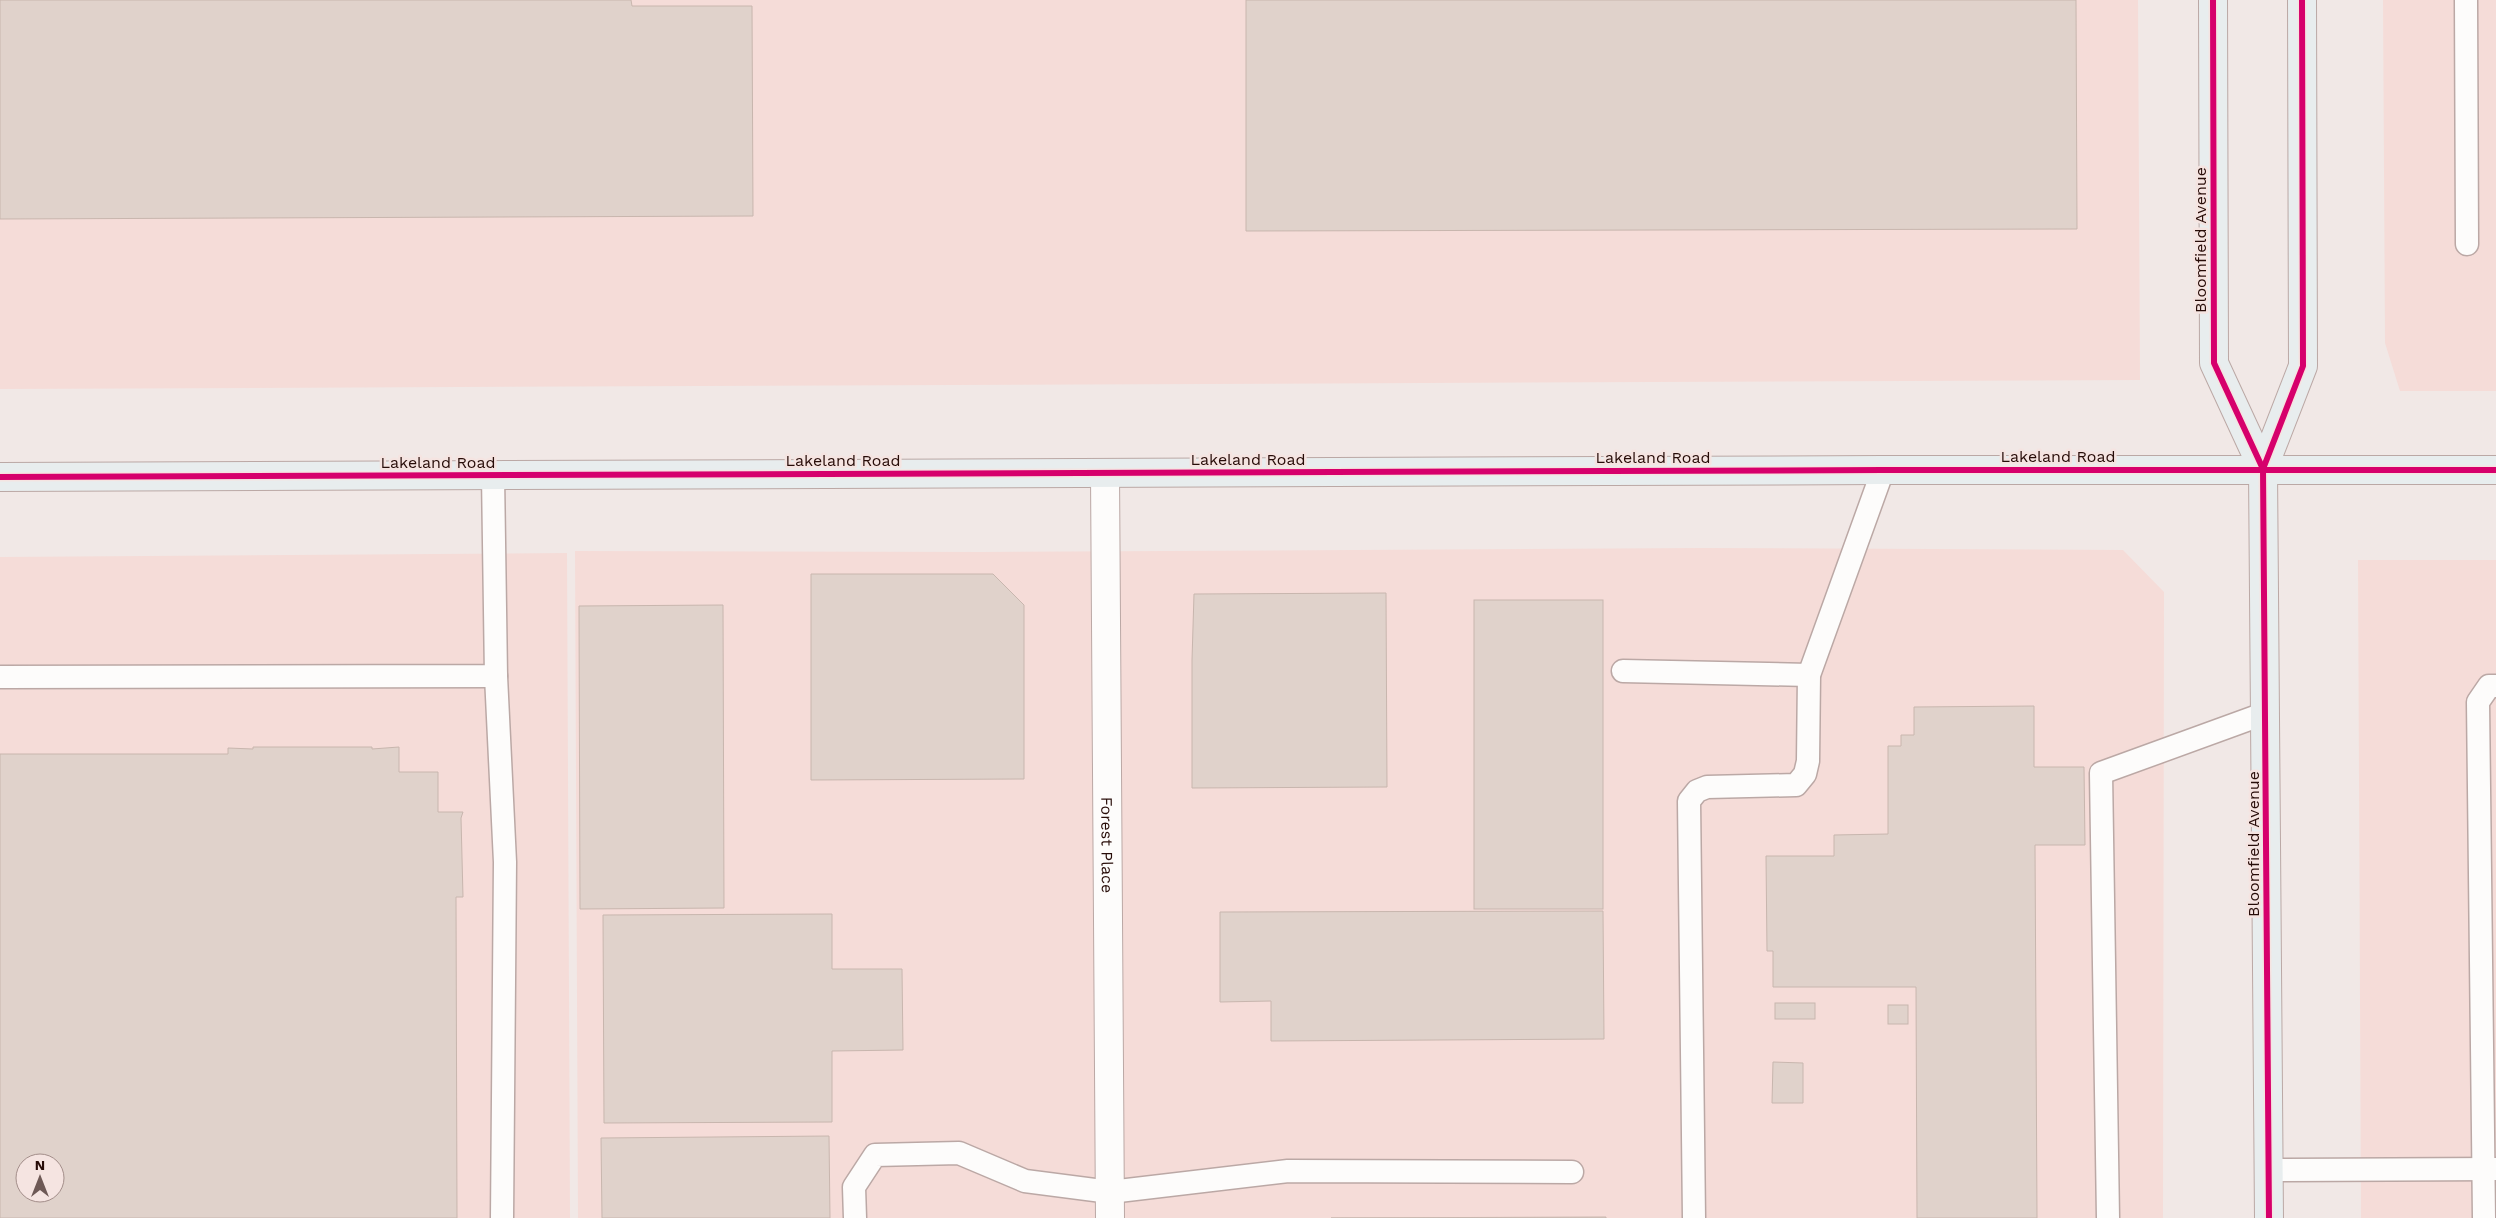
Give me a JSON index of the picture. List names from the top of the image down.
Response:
{
  "streets": {
    "street": ["Bloomfield Avenue", "Lakeland Road", "Forest Place"]
  },
  "crossings": [
    ["Bloomfield Avenue", "Lakeland Road"],
    ["Lakeland Road", "Forest Place"]
  ],
  "north": "top"
}
